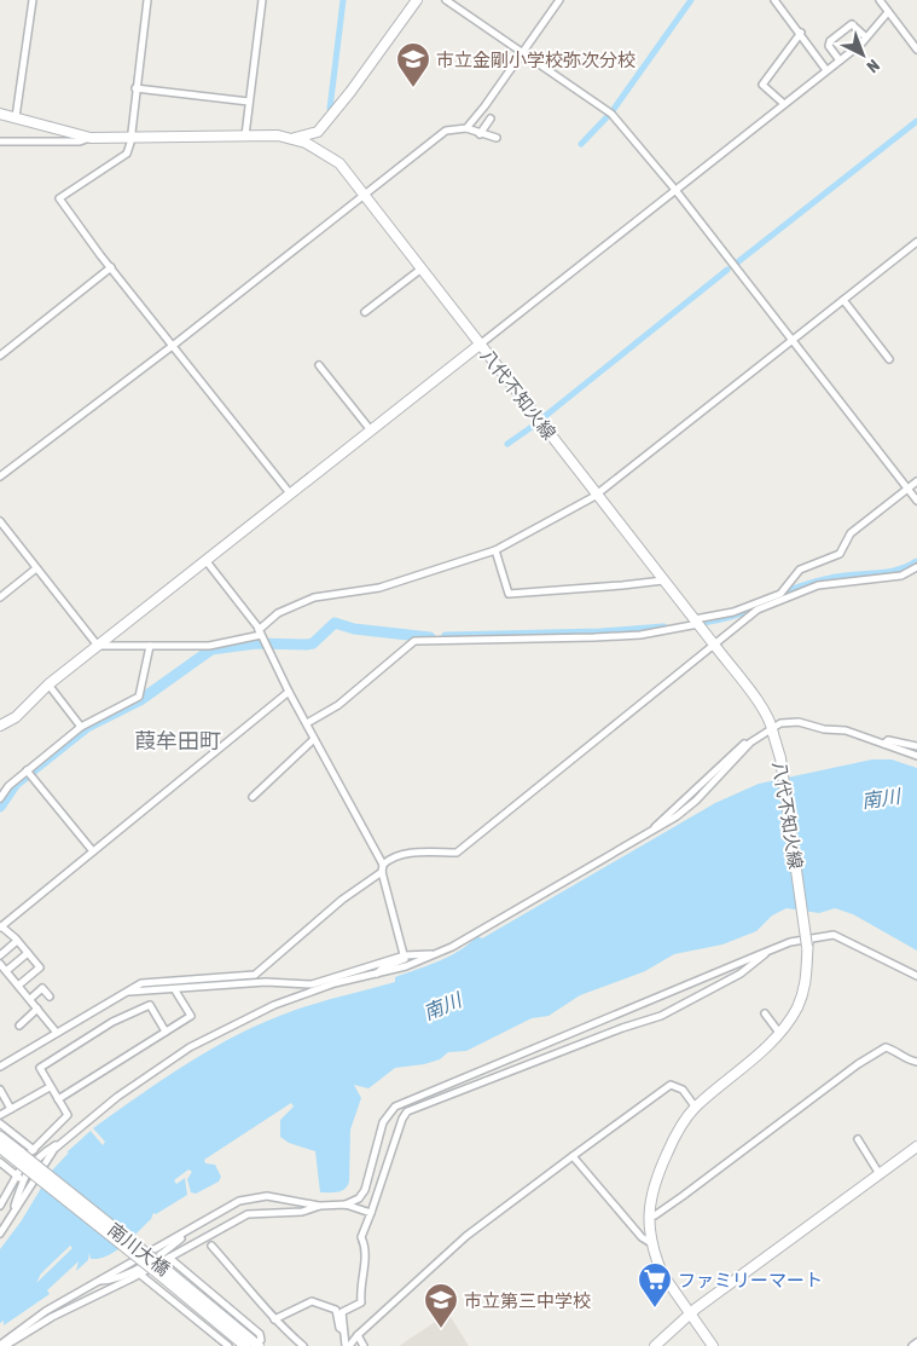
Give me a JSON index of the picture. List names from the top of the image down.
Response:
{
  "streets": {
    "main road": ["八代不知火線", "南川大橋"]
  },
  "districts": ["葭牟田町"],
  "water": ["南川"],
  "places": {
    "school or university": ["市立金剛小学校弥次分校", "市立第三中学校"],
    "supermarket": ["ファミリーマート"]
  },
  "north": "bottom right"
}
